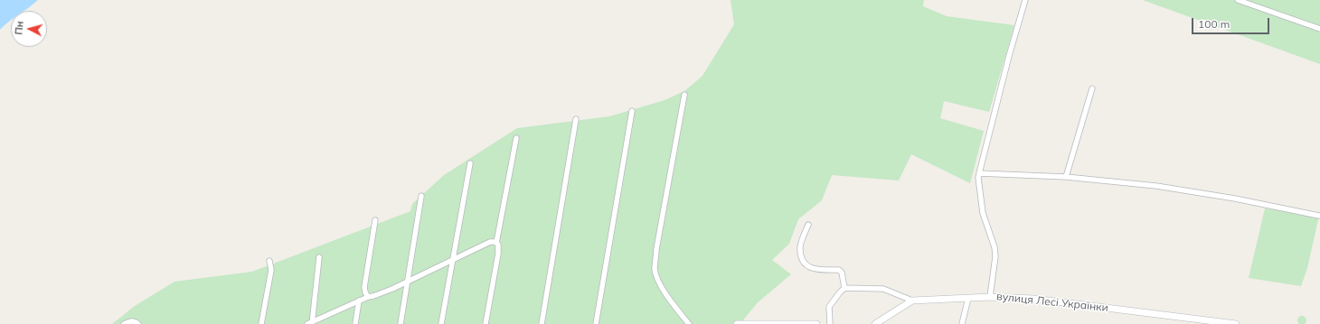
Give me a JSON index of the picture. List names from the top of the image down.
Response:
{
  "streets": {
    "street": ["вулиця Лесі Українки"]
  },
  "scale_bar": "100 m",
  "north": "left"
}
